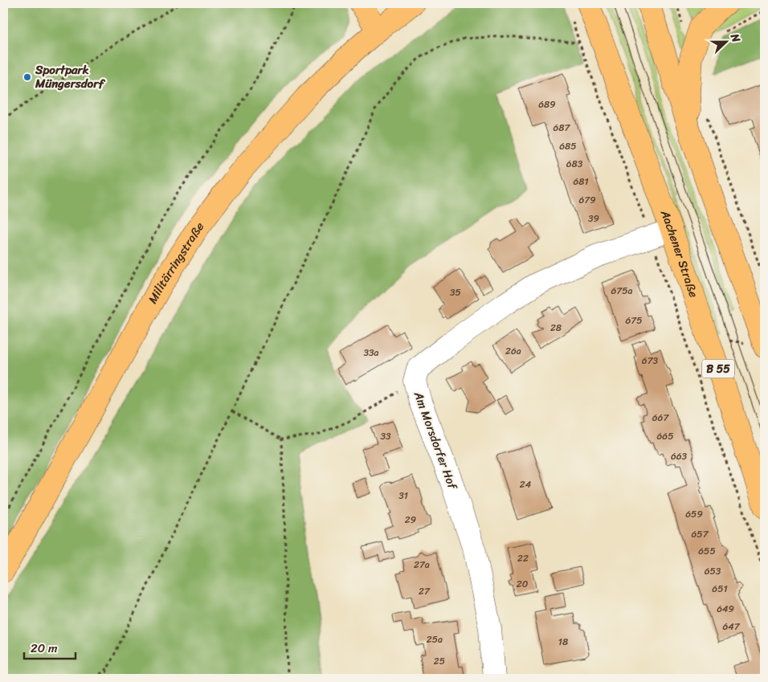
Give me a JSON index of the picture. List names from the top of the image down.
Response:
{
  "streets": {
    "main road": ["Aachener Straße", "Militärringstraße", "B 55"],
    "street": ["Am Morsdorfer Hof"]
  },
  "crossings": [
    ["Aachener Straße", "Am Morsdorfer Hof"]
  ],
  "places": ["Sportpark Müngersdorf"],
  "house_numbers": [
    "689",
    "687",
    "685",
    "683",
    "681",
    "679",
    "39",
    "675a",
    "35",
    "675",
    "28",
    "26a",
    "33a",
    "673",
    "667",
    "33",
    "665",
    "663",
    "24",
    "31",
    "659",
    "29",
    "657",
    "655",
    "22",
    "27a",
    "653",
    "20",
    "651",
    "27",
    "649",
    "647",
    "25a",
    "18",
    "25"
  ],
  "scale_bar": "20 m",
  "north": "right"
}
